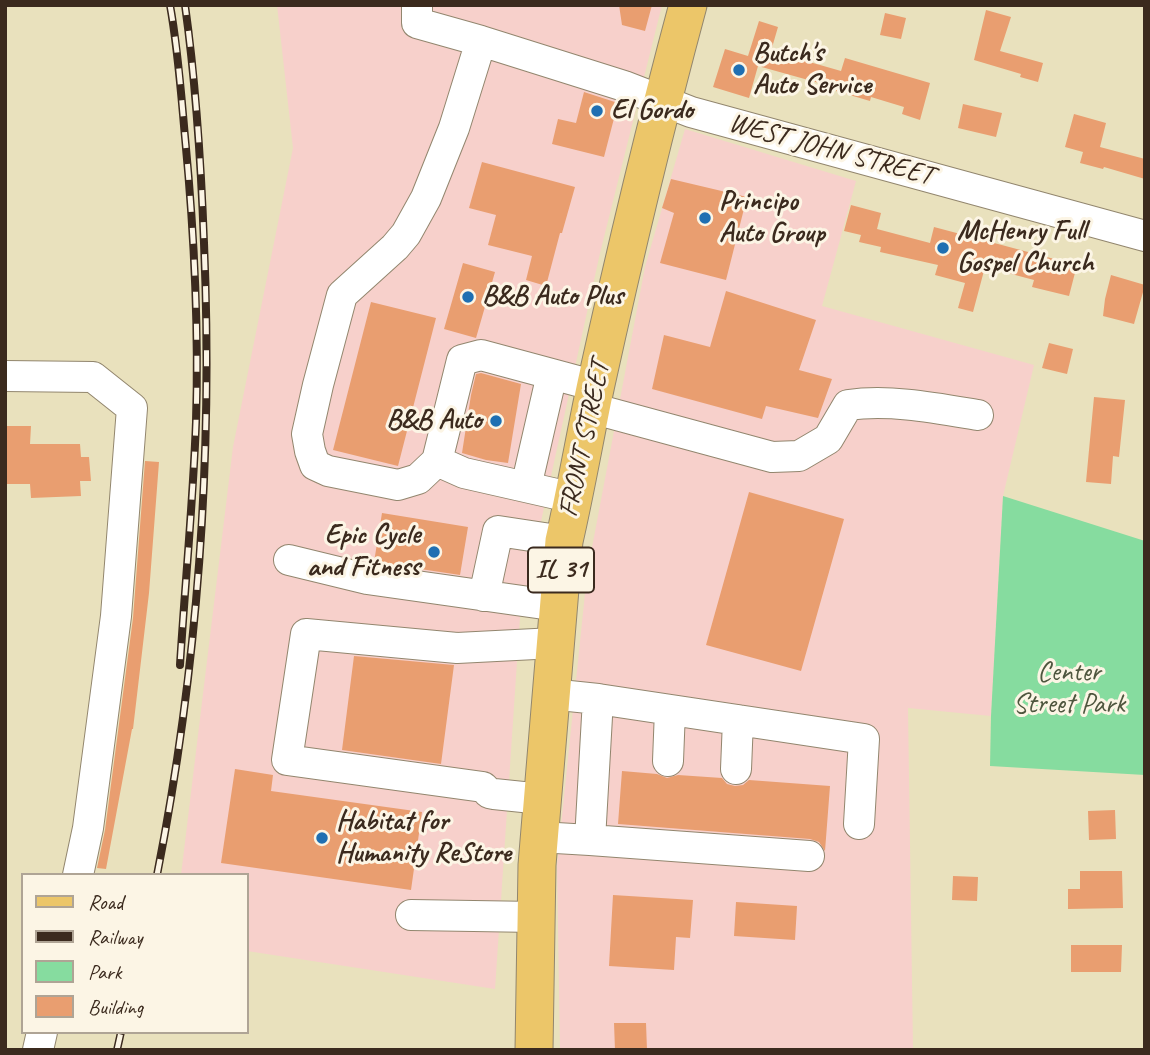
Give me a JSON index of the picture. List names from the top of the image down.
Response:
{
  "streets": {
    "main road": ["FRONT STREET", "IL 31"],
    "street": ["WEST JOHN STREET"]
  },
  "crossings": [
    ["WEST JOHN STREET", "FRONT STREET"]
  ],
  "parks": ["Center Street Park"],
  "places": [
    "Butch's Auto Service",
    "El Gordo",
    "Principo Auto Group",
    "McHenry Full Gospel Church",
    "B&B Auto Plus",
    "B&B Auto",
    "Epic Cycle and Fitness",
    "Habitat for Humanity ReStore"
  ],
  "legend": [
    "Road",
    "Railway",
    "Park",
    "Building"
  ]
}
